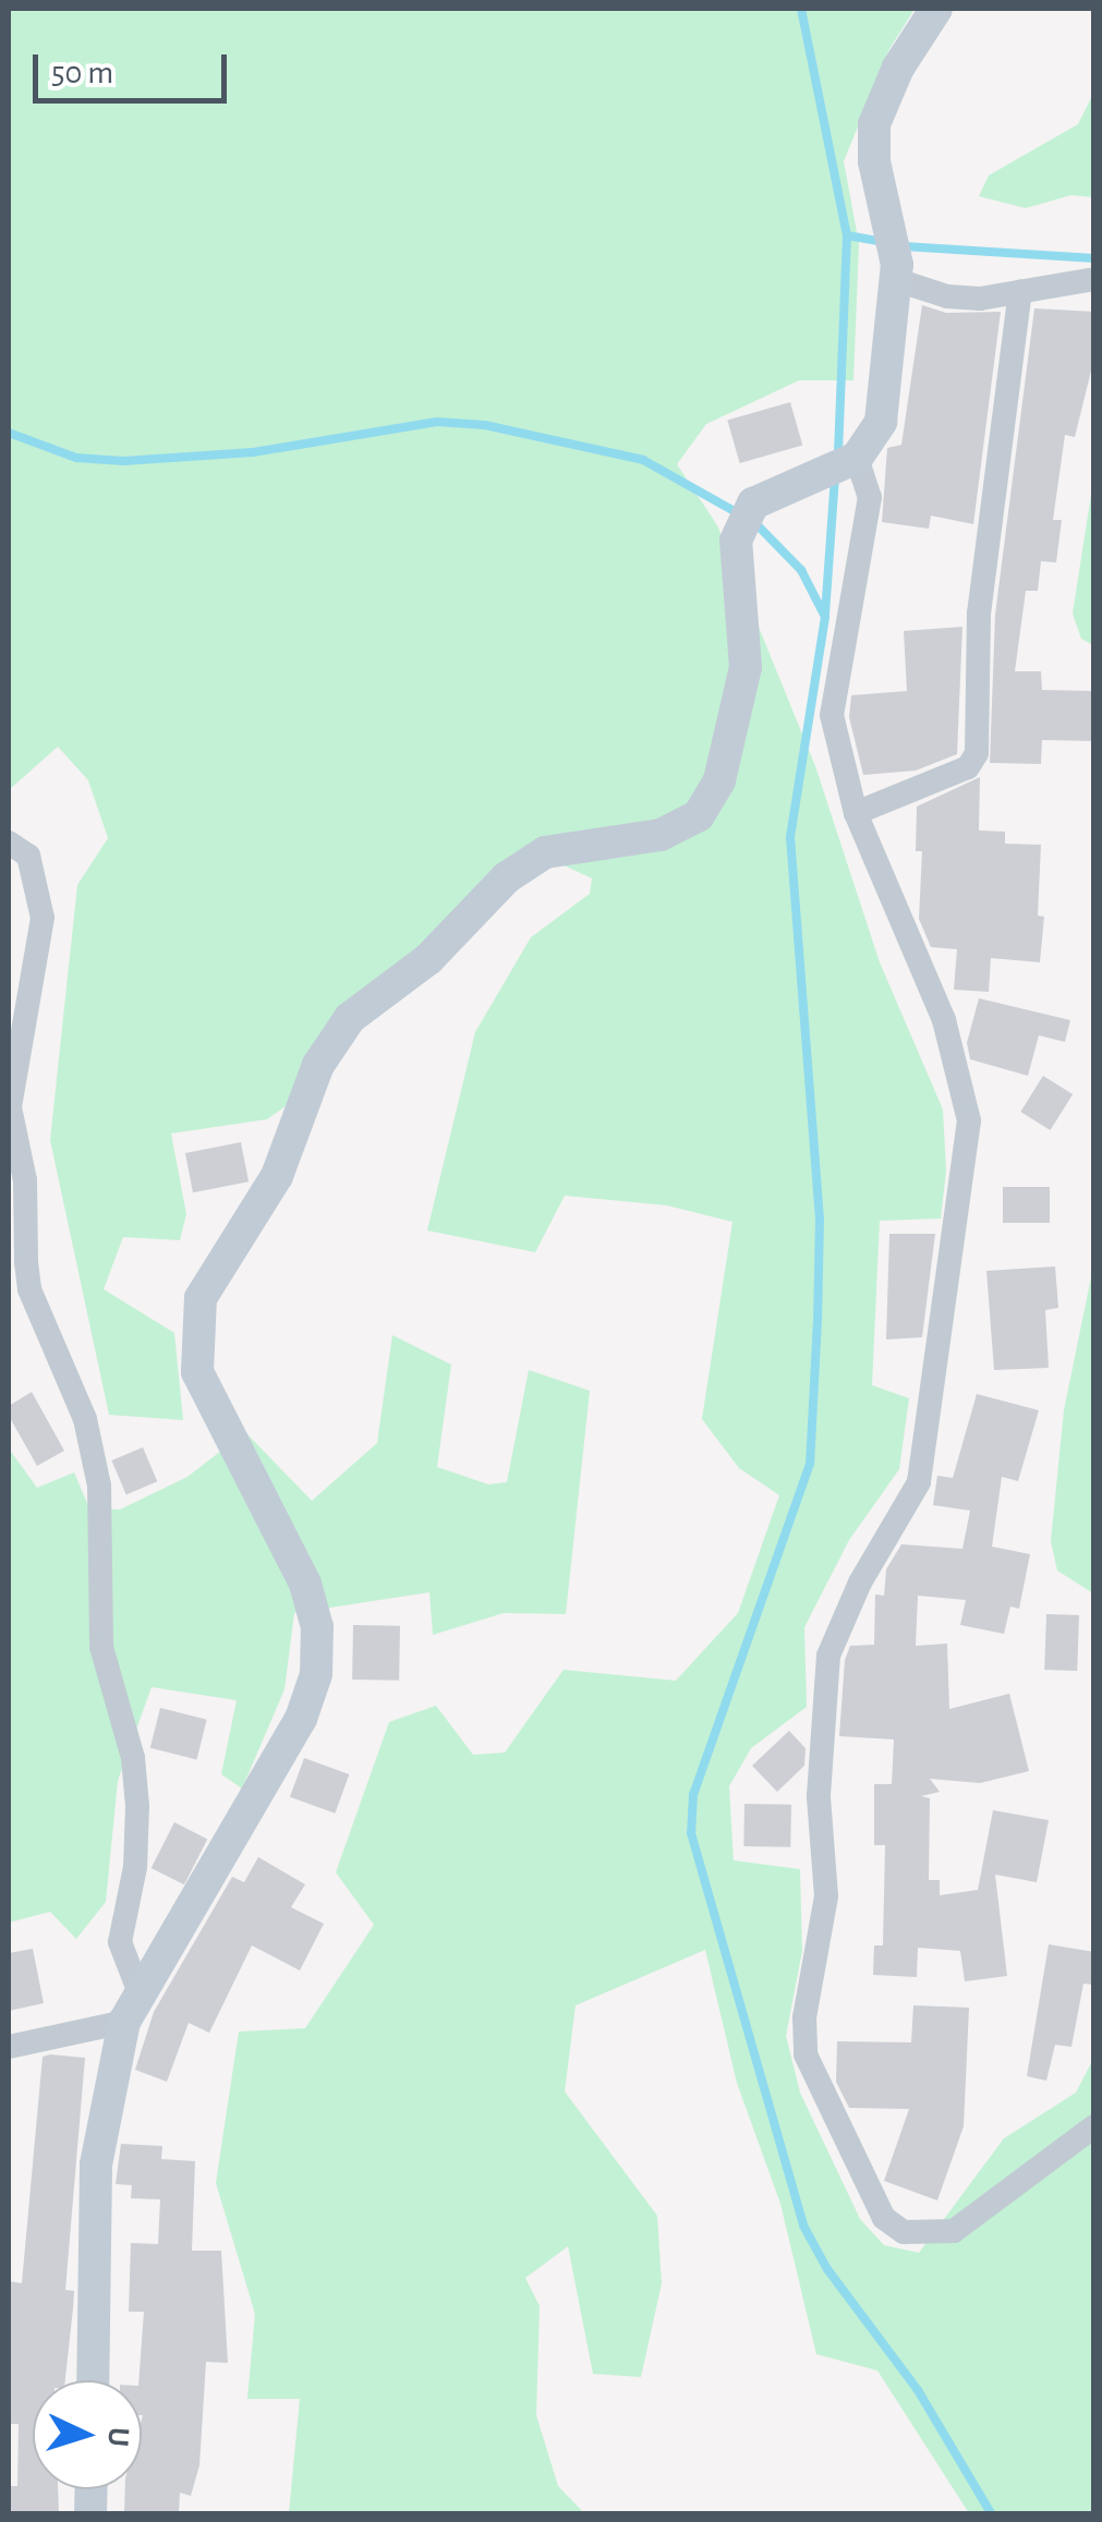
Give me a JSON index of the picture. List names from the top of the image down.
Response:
{
  "scale_bar": "50 m",
  "north": "right"
}
